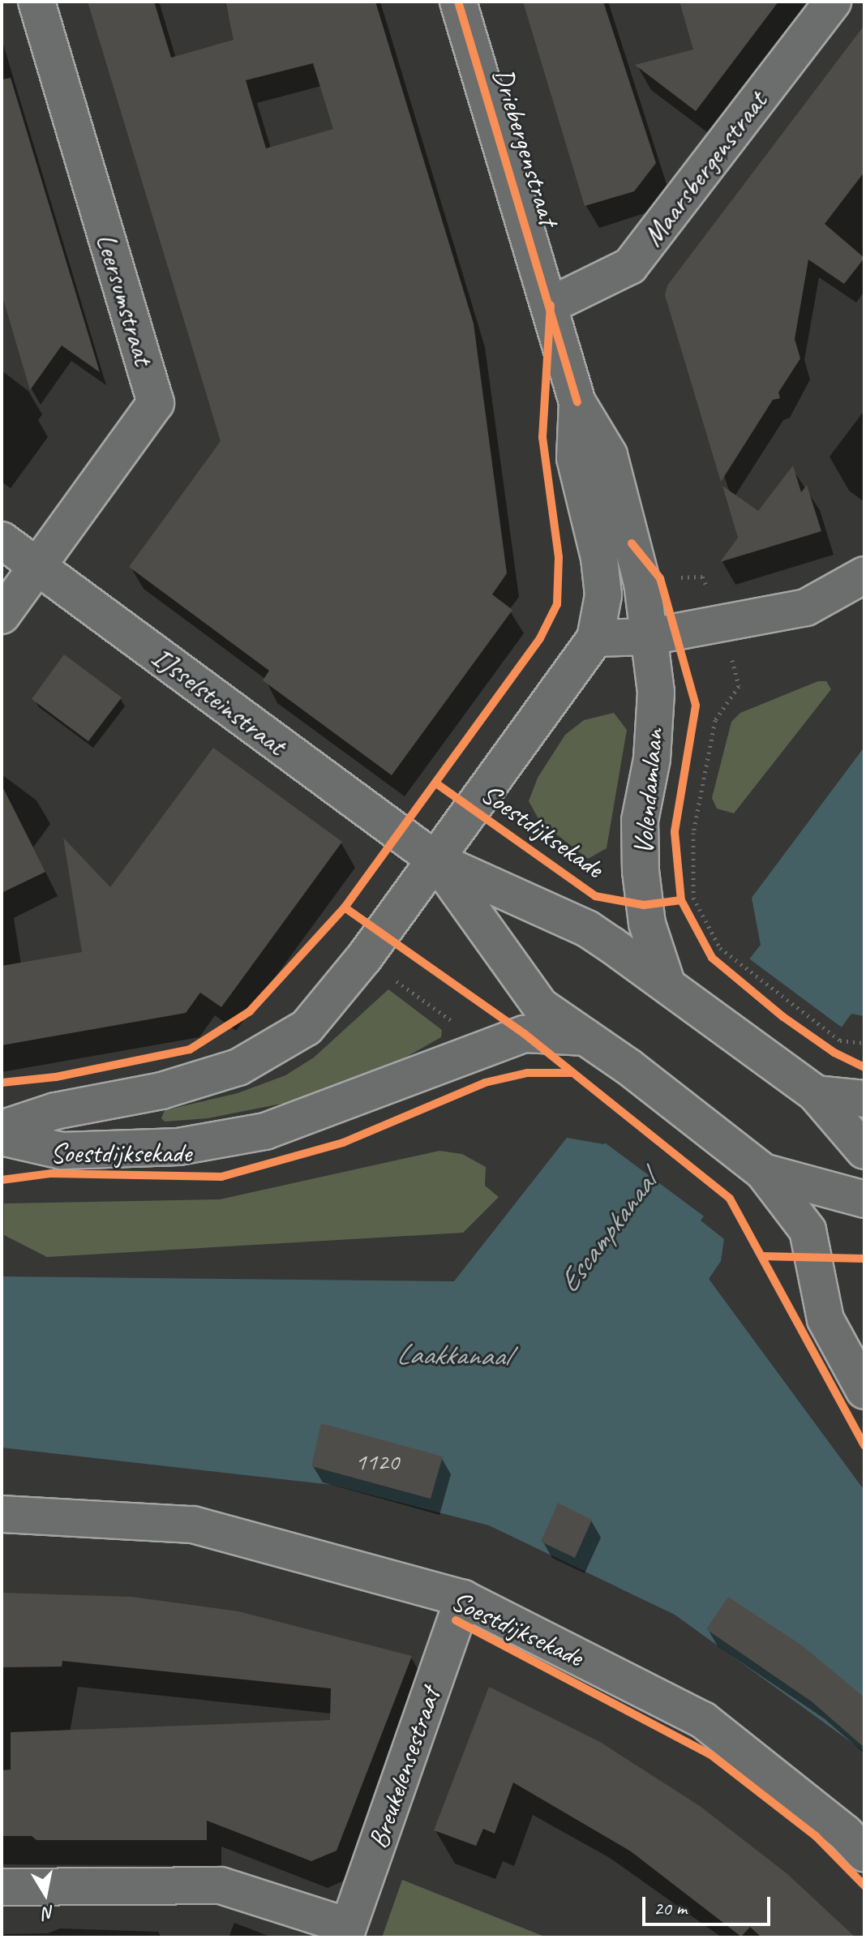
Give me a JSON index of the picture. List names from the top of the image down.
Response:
{
  "streets": {
    "street": [
      "Driebergenstraat",
      "Maarsbergenstraat",
      "Leersumstraat",
      "IJsselsteinstraat",
      "Volendamlaan",
      "Soestdijksekade",
      "Breukelensestraat"
    ]
  },
  "crossings": [
    ["Driebergenstraat", "Maarsbergenstraat"],
    ["Driebergenstraat", "IJsselsteinstraat"],
    ["Driebergenstraat", "Volendamlaan"],
    ["Driebergenstraat", "Soestdijksekade"],
    ["Leersumstraat", "IJsselsteinstraat"],
    ["IJsselsteinstraat", "Soestdijksekade"],
    ["Soestdijksekade", "Breukelensestraat"]
  ],
  "water": ["Escampkanaal", "Laakkanaal"],
  "house_numbers": ["1120"],
  "scale_bar": "20 m",
  "north": "bottom"
}
